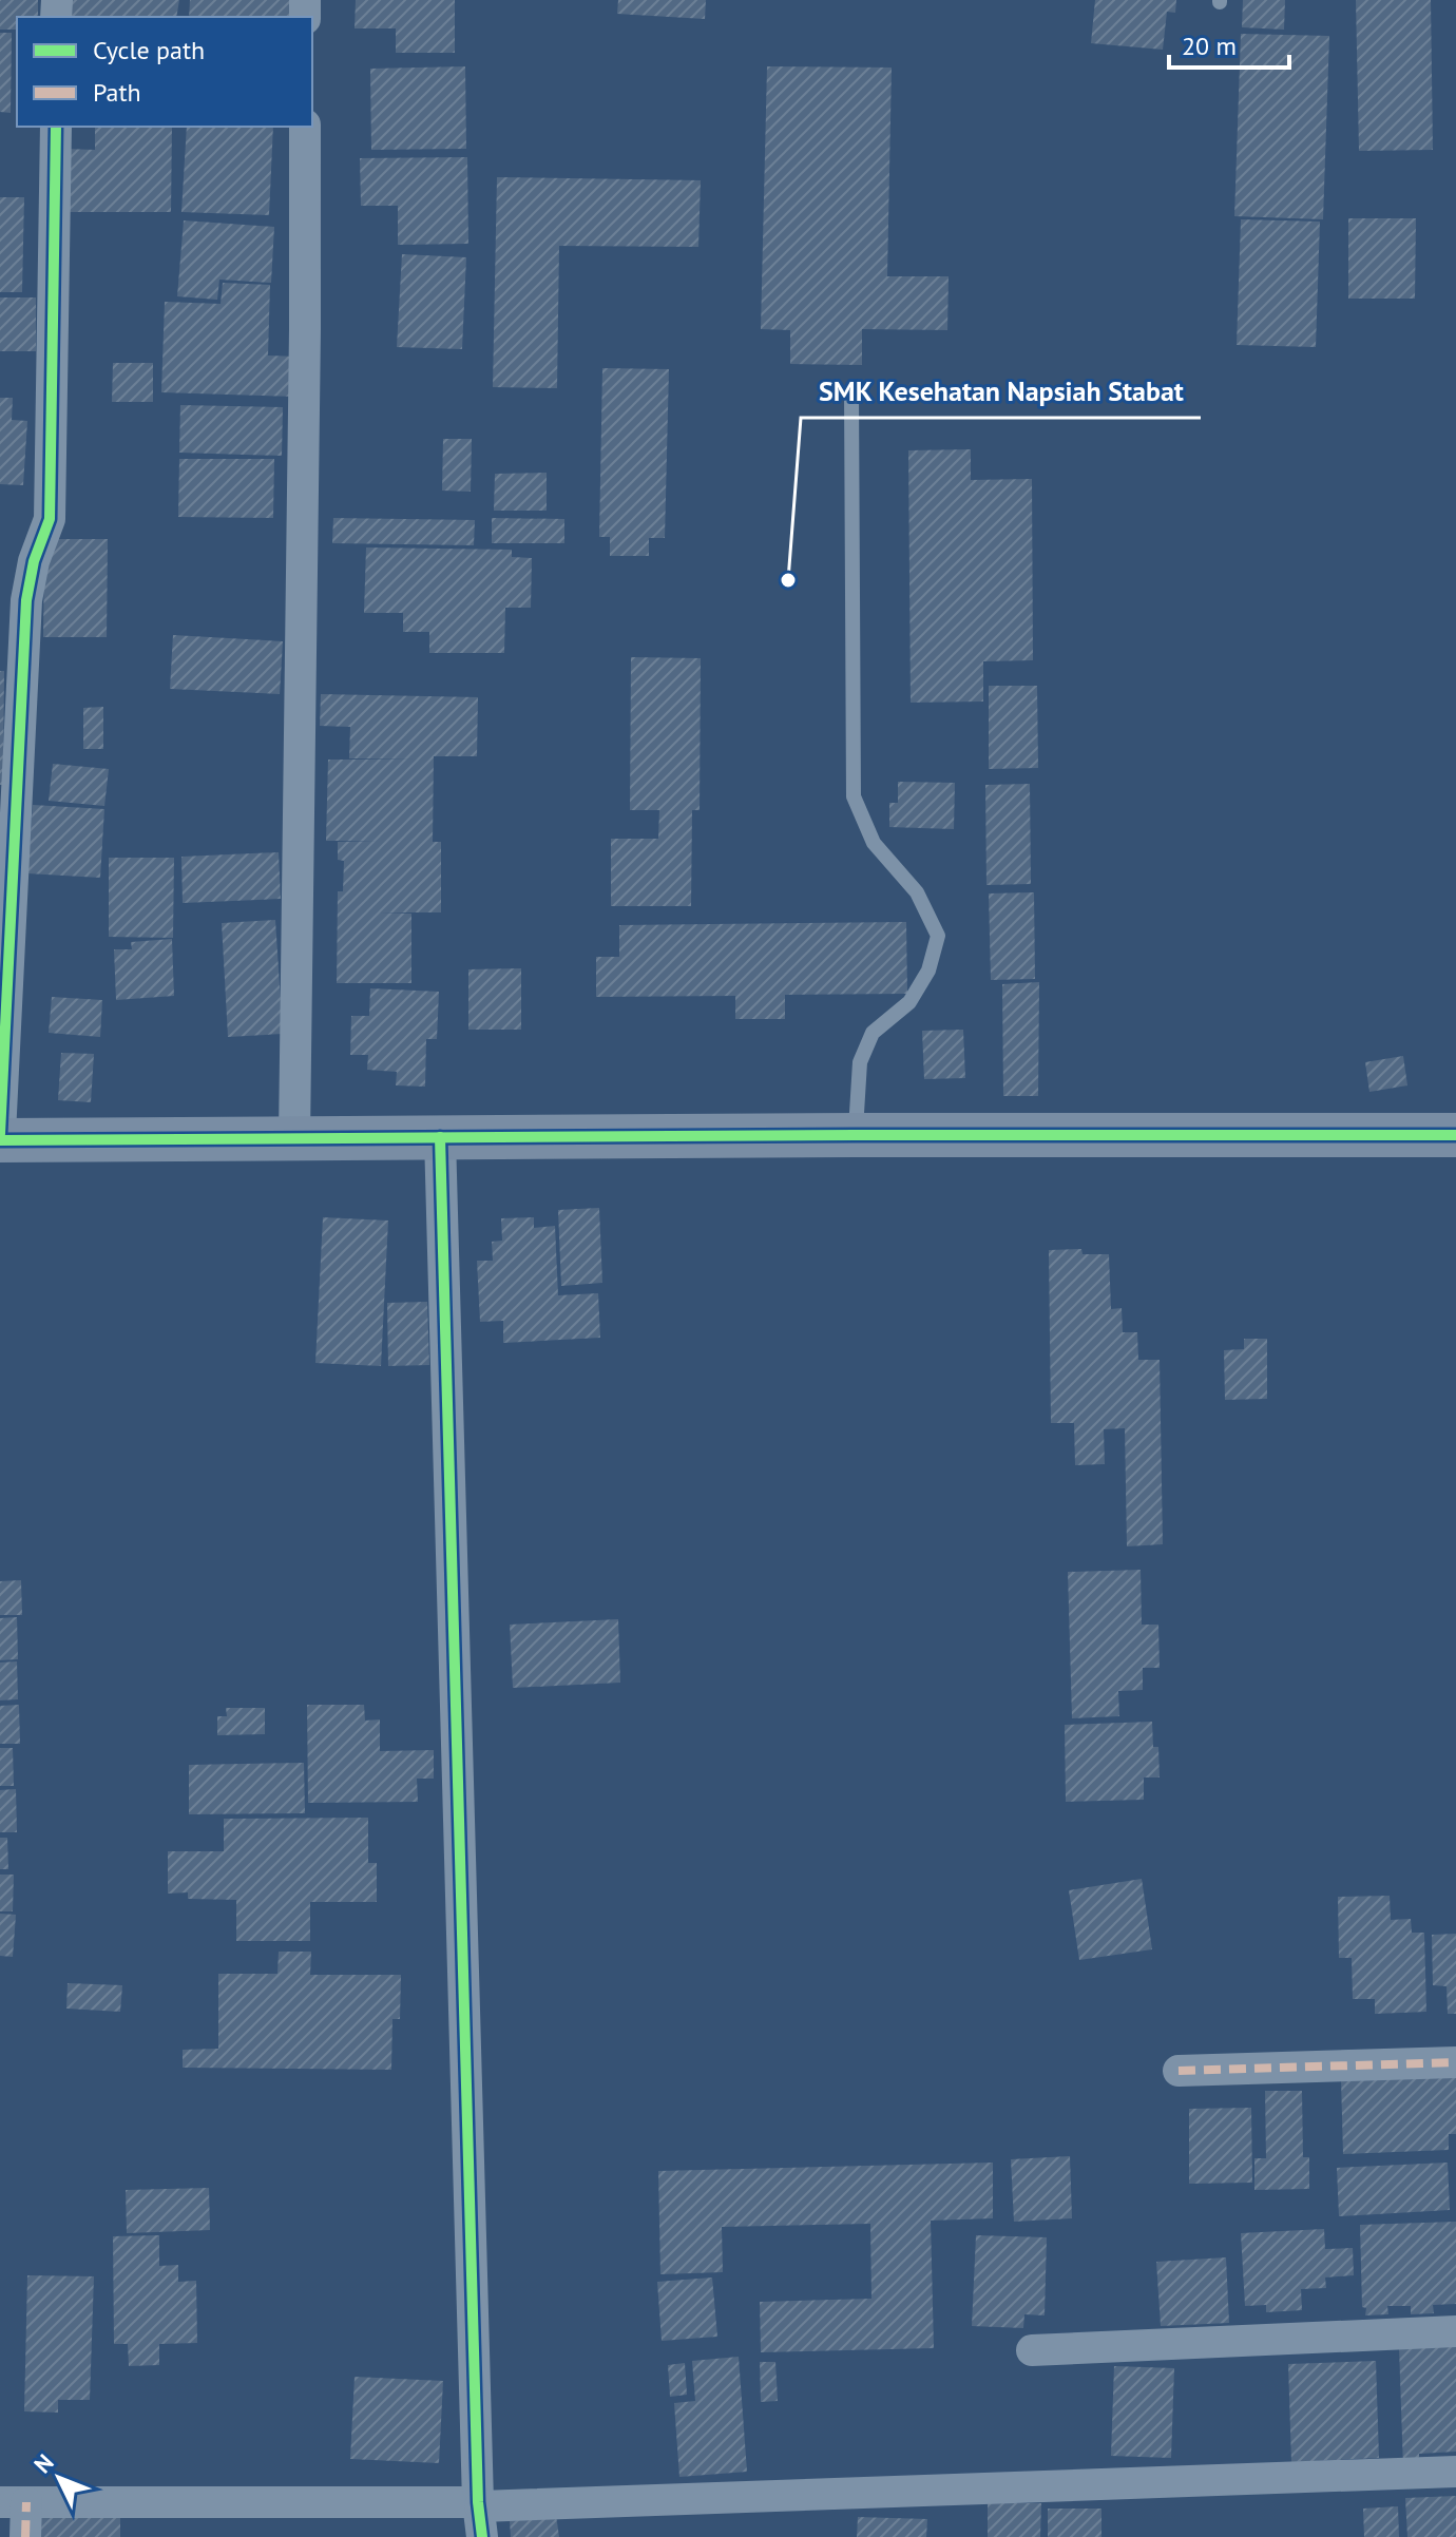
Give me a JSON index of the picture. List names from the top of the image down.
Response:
{
  "places": ["SMK Kesehatan Napsiah Stabat"],
  "legend": ["Cycle path", "Path"],
  "scale_bar": "20 m",
  "north": "top left"
}
